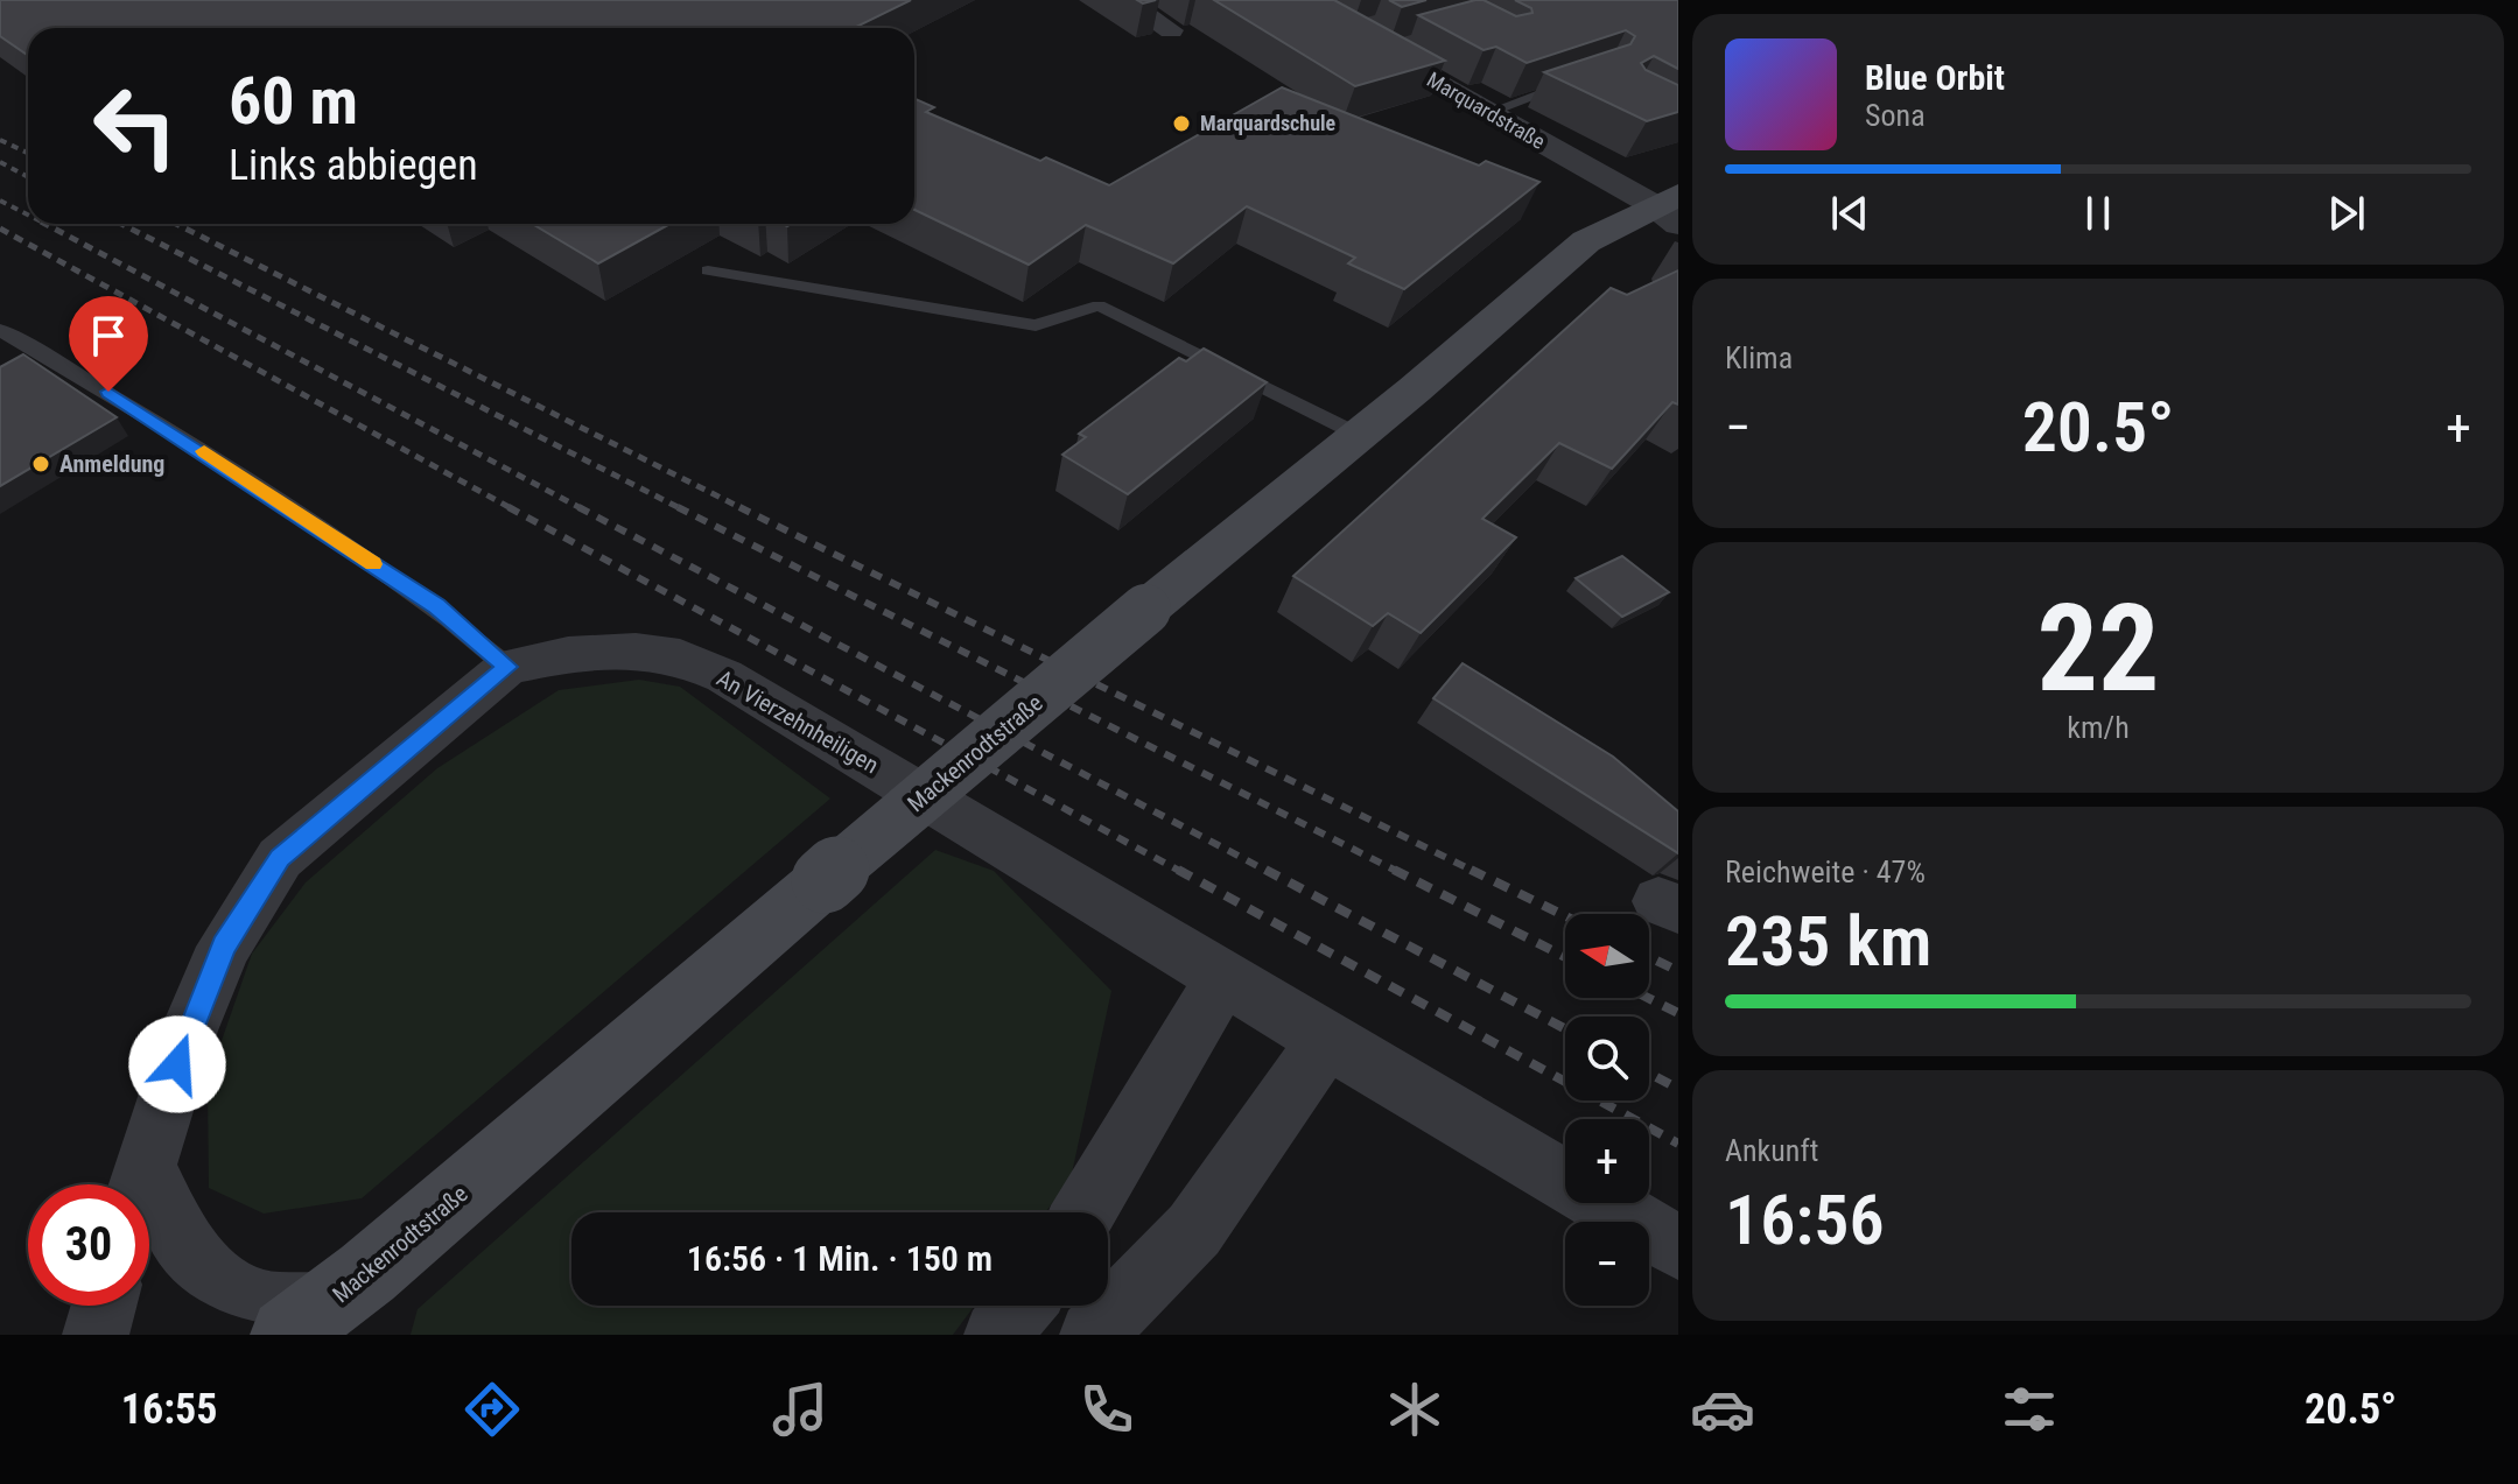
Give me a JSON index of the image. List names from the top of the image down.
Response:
{
  "streets": {
    "street": ["Marquardstraße", "An Vierzehnheiligen", "Mackenrodtstraße"]
  },
  "crossings": [
    ["Marquardstraße", "Mackenrodtstraße"],
    ["An Vierzehnheiligen", "Mackenrodtstraße"]
  ],
  "places": ["Marquardschule", "Anmeldung"],
  "north": "left",
  "page": {
    "turn": ["60 m", "Links abbiegen"],
    "song": ["Blue Orbit", "Sona"],
    "tile": [
      "Klima",
      ["22", "km/h"],
      ["Reichweite · 47%", "235 km"],
      ["Ankunft", "16:56"]
    ],
    "heat": ["−", "20.5°", "+"],
    "map_buttons": ["+", "−"],
    "limit": "30",
    "trip": "16:56 · 1 Min. · 150 m",
    "tabs": ["16:55", "20.5°"]
  }
}
